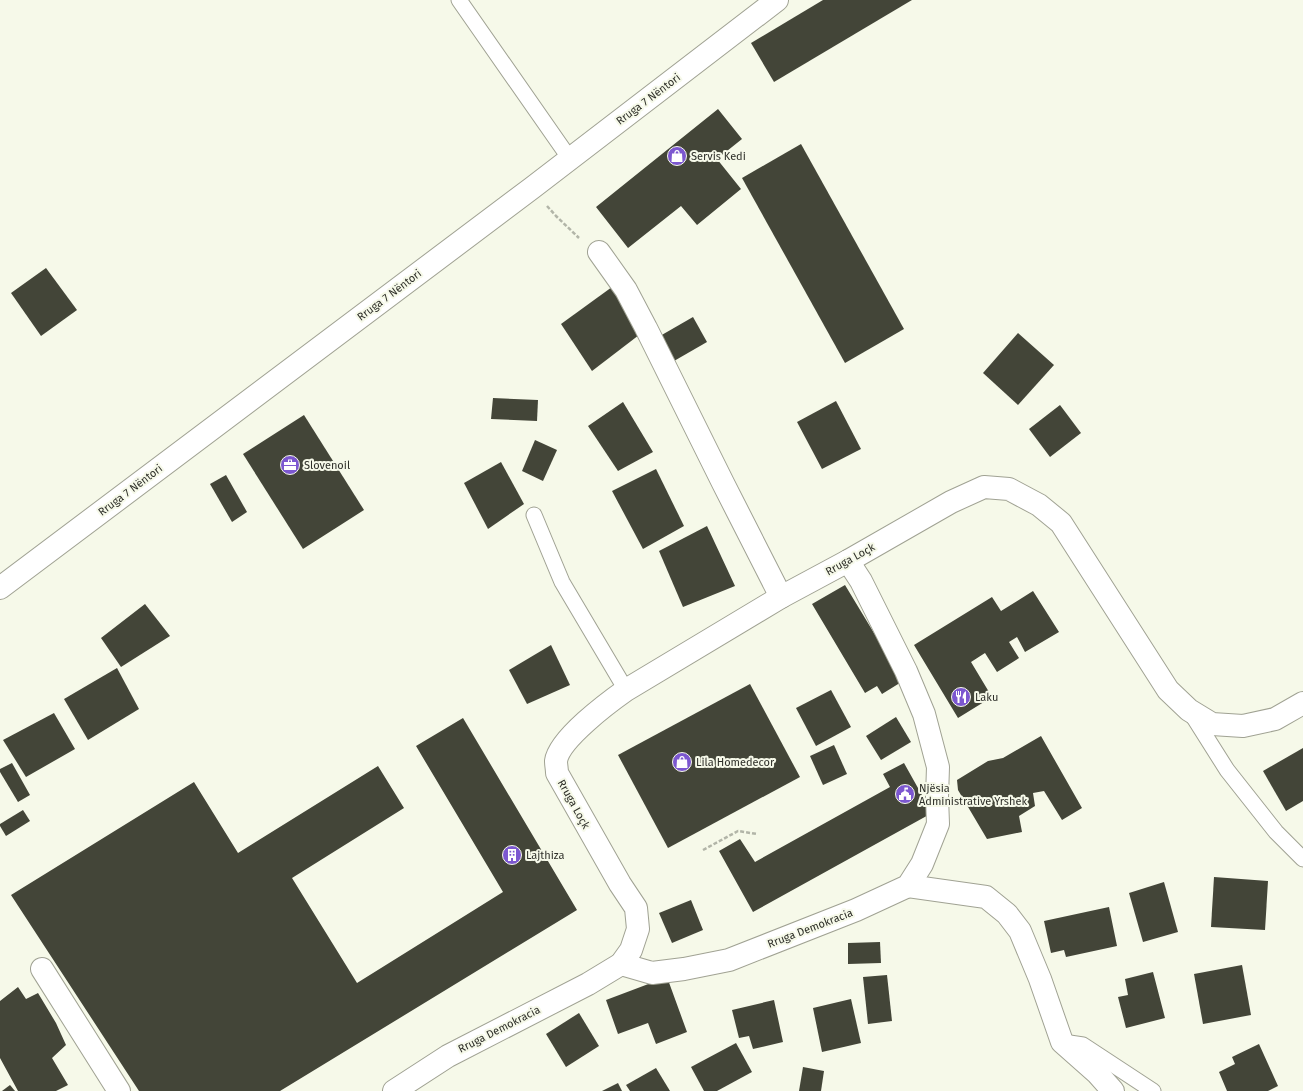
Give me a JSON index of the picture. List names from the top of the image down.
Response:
{
  "streets": {
    "street": ["Rruga 7 Nëntori", "Rruga Loçk", "Rruga Demokracia"]
  },
  "crossings": [
    ["Rruga Loçk", "Rruga Demokracia"]
  ],
  "places": {
    "shop": ["Servis Kedi", "Lila Homedecor"],
    "office": ["Slovenoil"],
    "restaurant": ["Laku"],
    "public building": ["Njësia Administrative Yrshek"],
    "building": ["Lajthiza"]
  }
}
